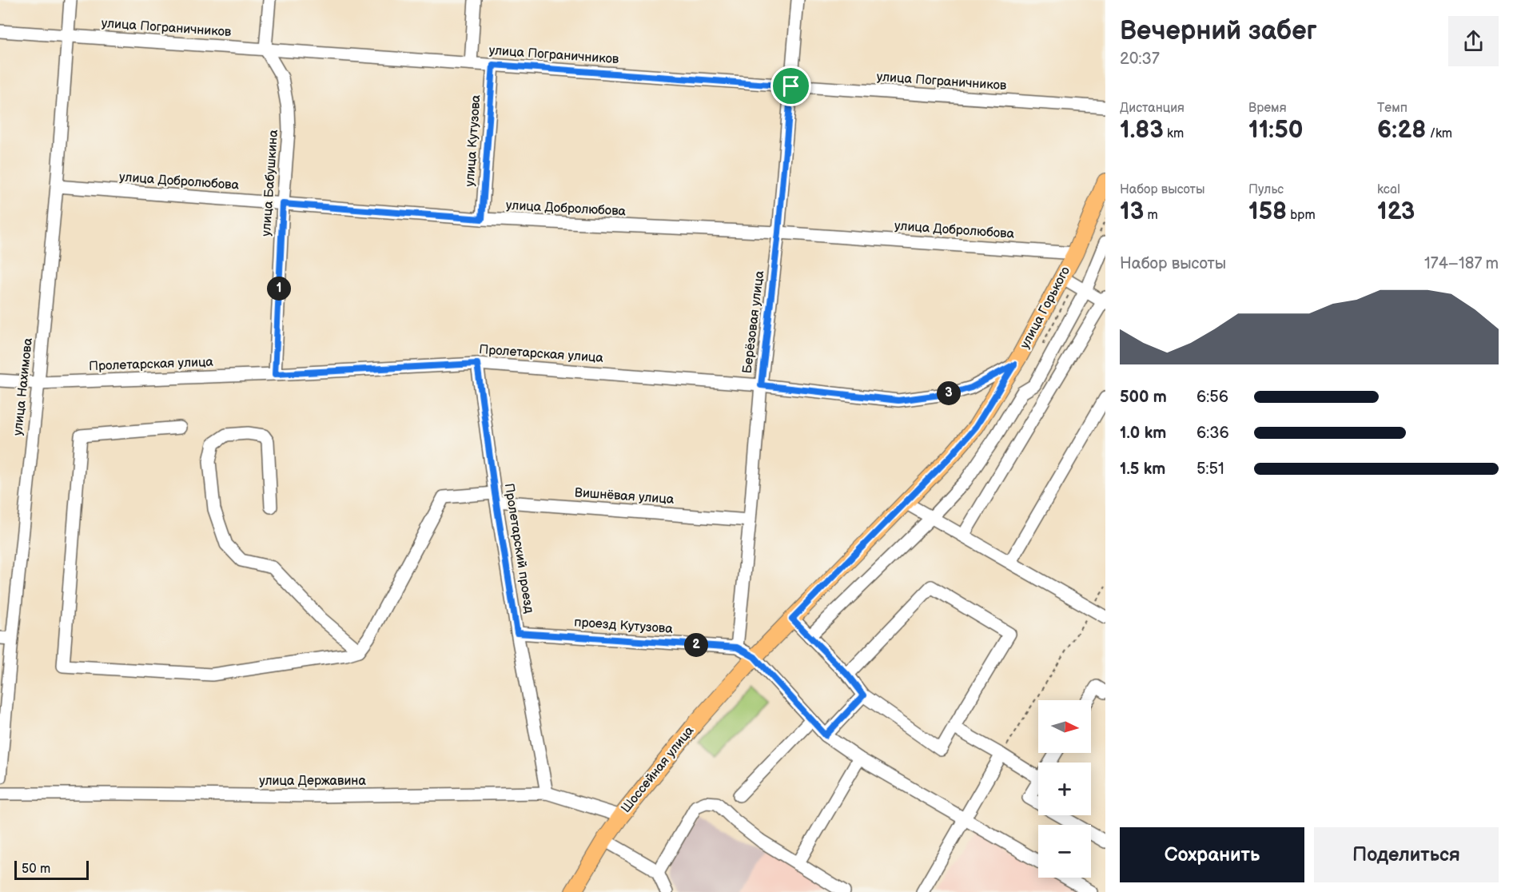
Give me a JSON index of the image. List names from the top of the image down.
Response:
{
  "streets": {
    "main road": ["улица Горького", "Шоссейная улица"],
    "street": [
      "улица Пограничников",
      "улица Кутузова",
      "улица Добролюбова",
      "улица Бабушкина",
      "Берёзовая улица",
      "Пролетарская улица",
      "улица Нахимова",
      "Вишнёвая улица",
      "Пролетарский проезд",
      "проезд Кутузова",
      "улица Державина"
    ]
  },
  "crossings": [
    ["улица Пограничников", "улица Кутузова"],
    ["улица Пограничников", "улица Бабушкина"],
    ["улица Пограничников", "Берёзовая улица"],
    ["улица Пограничников", "улица Нахимова"],
    ["улица Кутузова", "улица Добролюбова"],
    ["улица Добролюбова", "улица Бабушкина"],
    ["улица Добролюбова", "улица Горького"],
    ["улица Добролюбова", "Берёзовая улица"],
    ["улица Добролюбова", "улица Нахимова"],
    ["улица Бабушкина", "Пролетарская улица"],
    ["улица Горького", "Пролетарская улица"],
    ["улица Горького", "проезд Кутузова"],
    ["улица Горького", "Шоссейная улица"],
    ["Берёзовая улица", "Пролетарская улица"],
    ["Берёзовая улица", "Вишнёвая улица"],
    ["Берёзовая улица", "проезд Кутузова"],
    ["Пролетарская улица", "улица Нахимова"],
    ["Пролетарская улица", "Пролетарский проезд"],
    ["Вишнёвая улица", "Пролетарский проезд"],
    ["Пролетарский проезд", "проезд Кутузова"],
    ["Пролетарский проезд", "улица Державина"],
    ["проезд Кутузова", "Шоссейная улица"],
    ["Шоссейная улица", "улица Державина"]
  ],
  "scale_bar": "50 m",
  "north": "right",
  "page": {
    "heading": ["Вечерний забег", "20:37"],
    "stats": [
      ["Дистанция", "1.83 km"],
      ["Время", "11:50"],
      ["Темп", "6:28 /km"],
      ["Набор высоты", "13 m"],
      ["Пульс", "158 bpm"],
      ["kcal", "123"]
    ],
    "chart": ["Набор высоты", "174–187 m"],
    "pins": ["1", "3", "2"],
    "list": [
      {
        "name": "500 m",
        "note": "6:56"
      },
      {
        "name": "1.0 km",
        "note": "6:36"
      },
      {
        "name": "1.5 km",
        "note": "5:51"
      }
    ],
    "map_buttons": ["+", "−"],
    "buttons": ["Сохранить", "Поделиться"],
    "scale": "50 m"
  }
}
